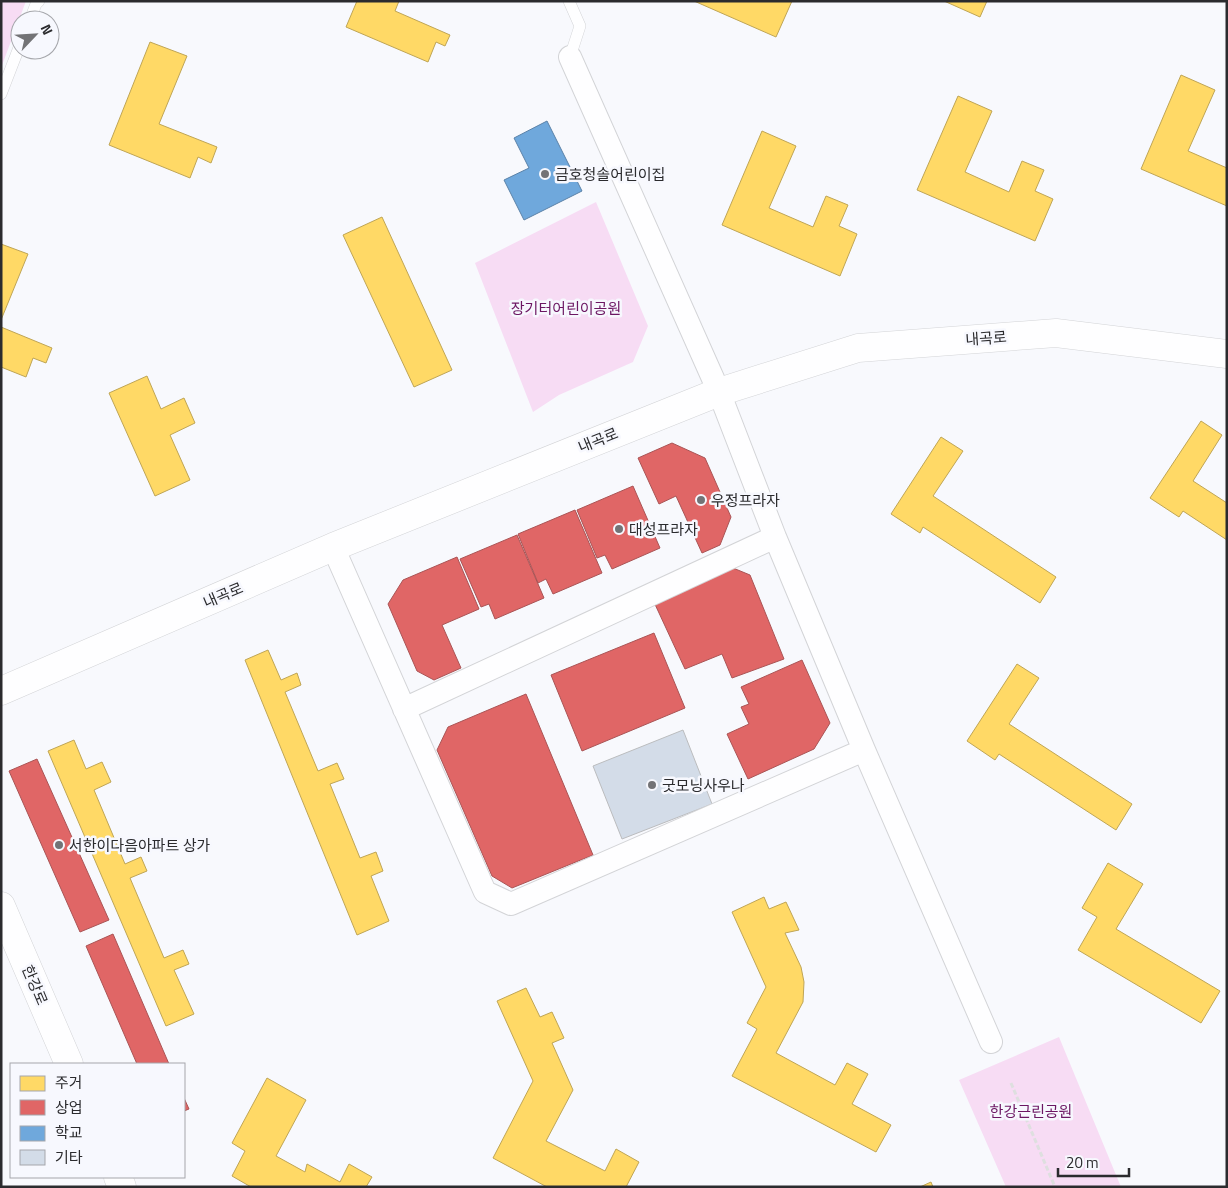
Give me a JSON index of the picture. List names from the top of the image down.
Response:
{
  "streets": {
    "main road": ["내곡로", "한강로"]
  },
  "parks": ["장기터어린이공원", "한강근린공원"],
  "places": [
    "금호청솔어린이집",
    "우정프라자",
    "대성프라자",
    "굿모닝사우나",
    "서한이다음아파트 상가"
  ],
  "legend": [
    "주거",
    "상업",
    "학교",
    "기타"
  ],
  "scale_bar": "20 m",
  "north": "top right"
}
